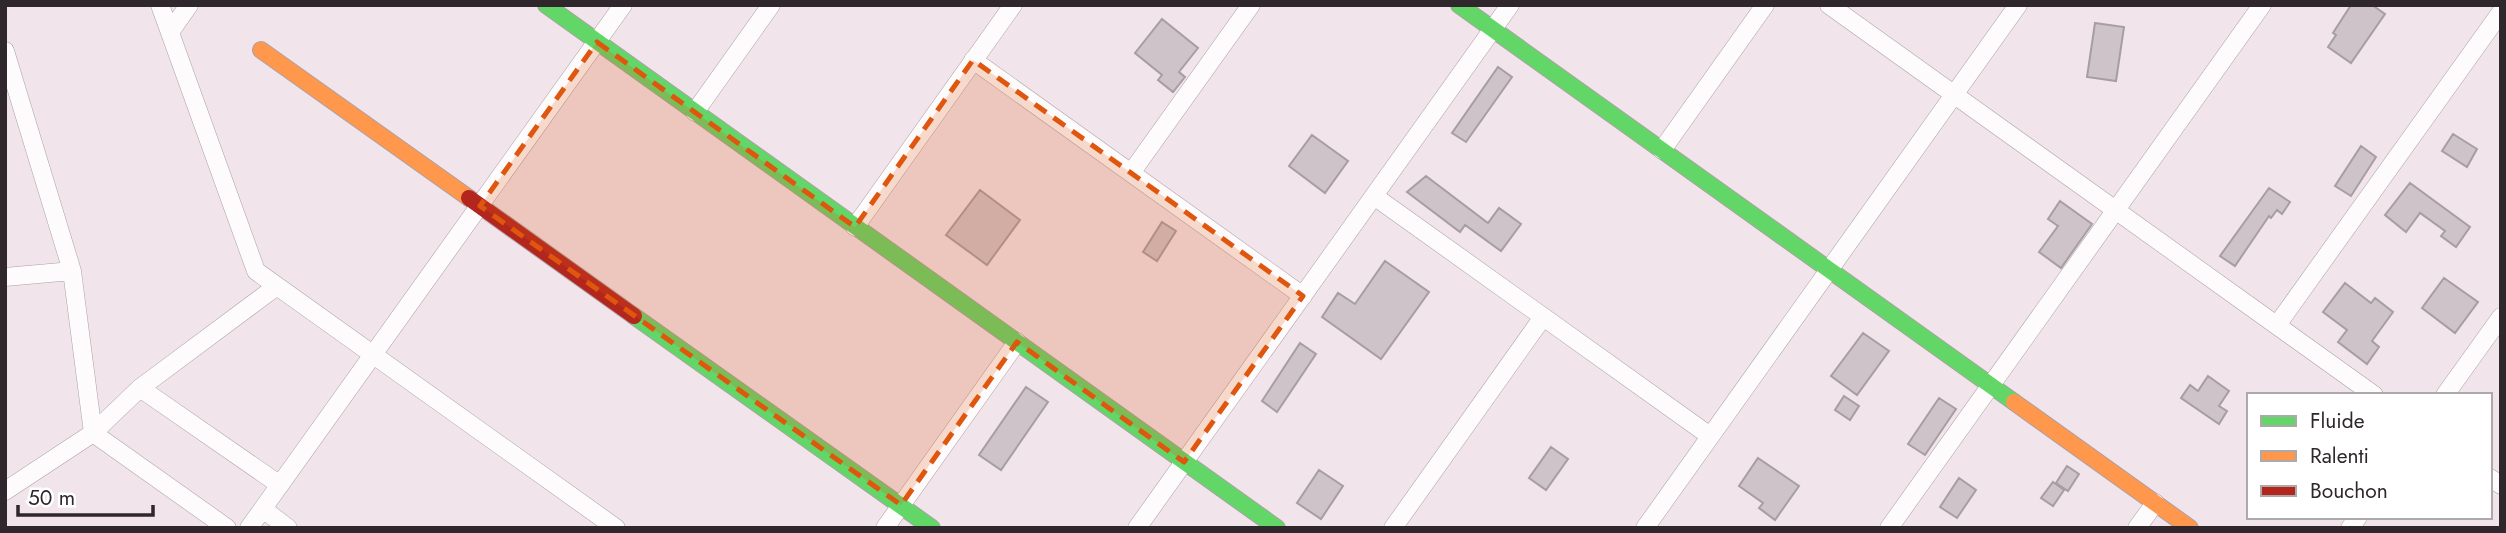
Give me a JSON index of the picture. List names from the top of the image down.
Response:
{
  "legend": ["Fluide", "Ralenti", "Bouchon"],
  "scale_bar": "50 m"
}
